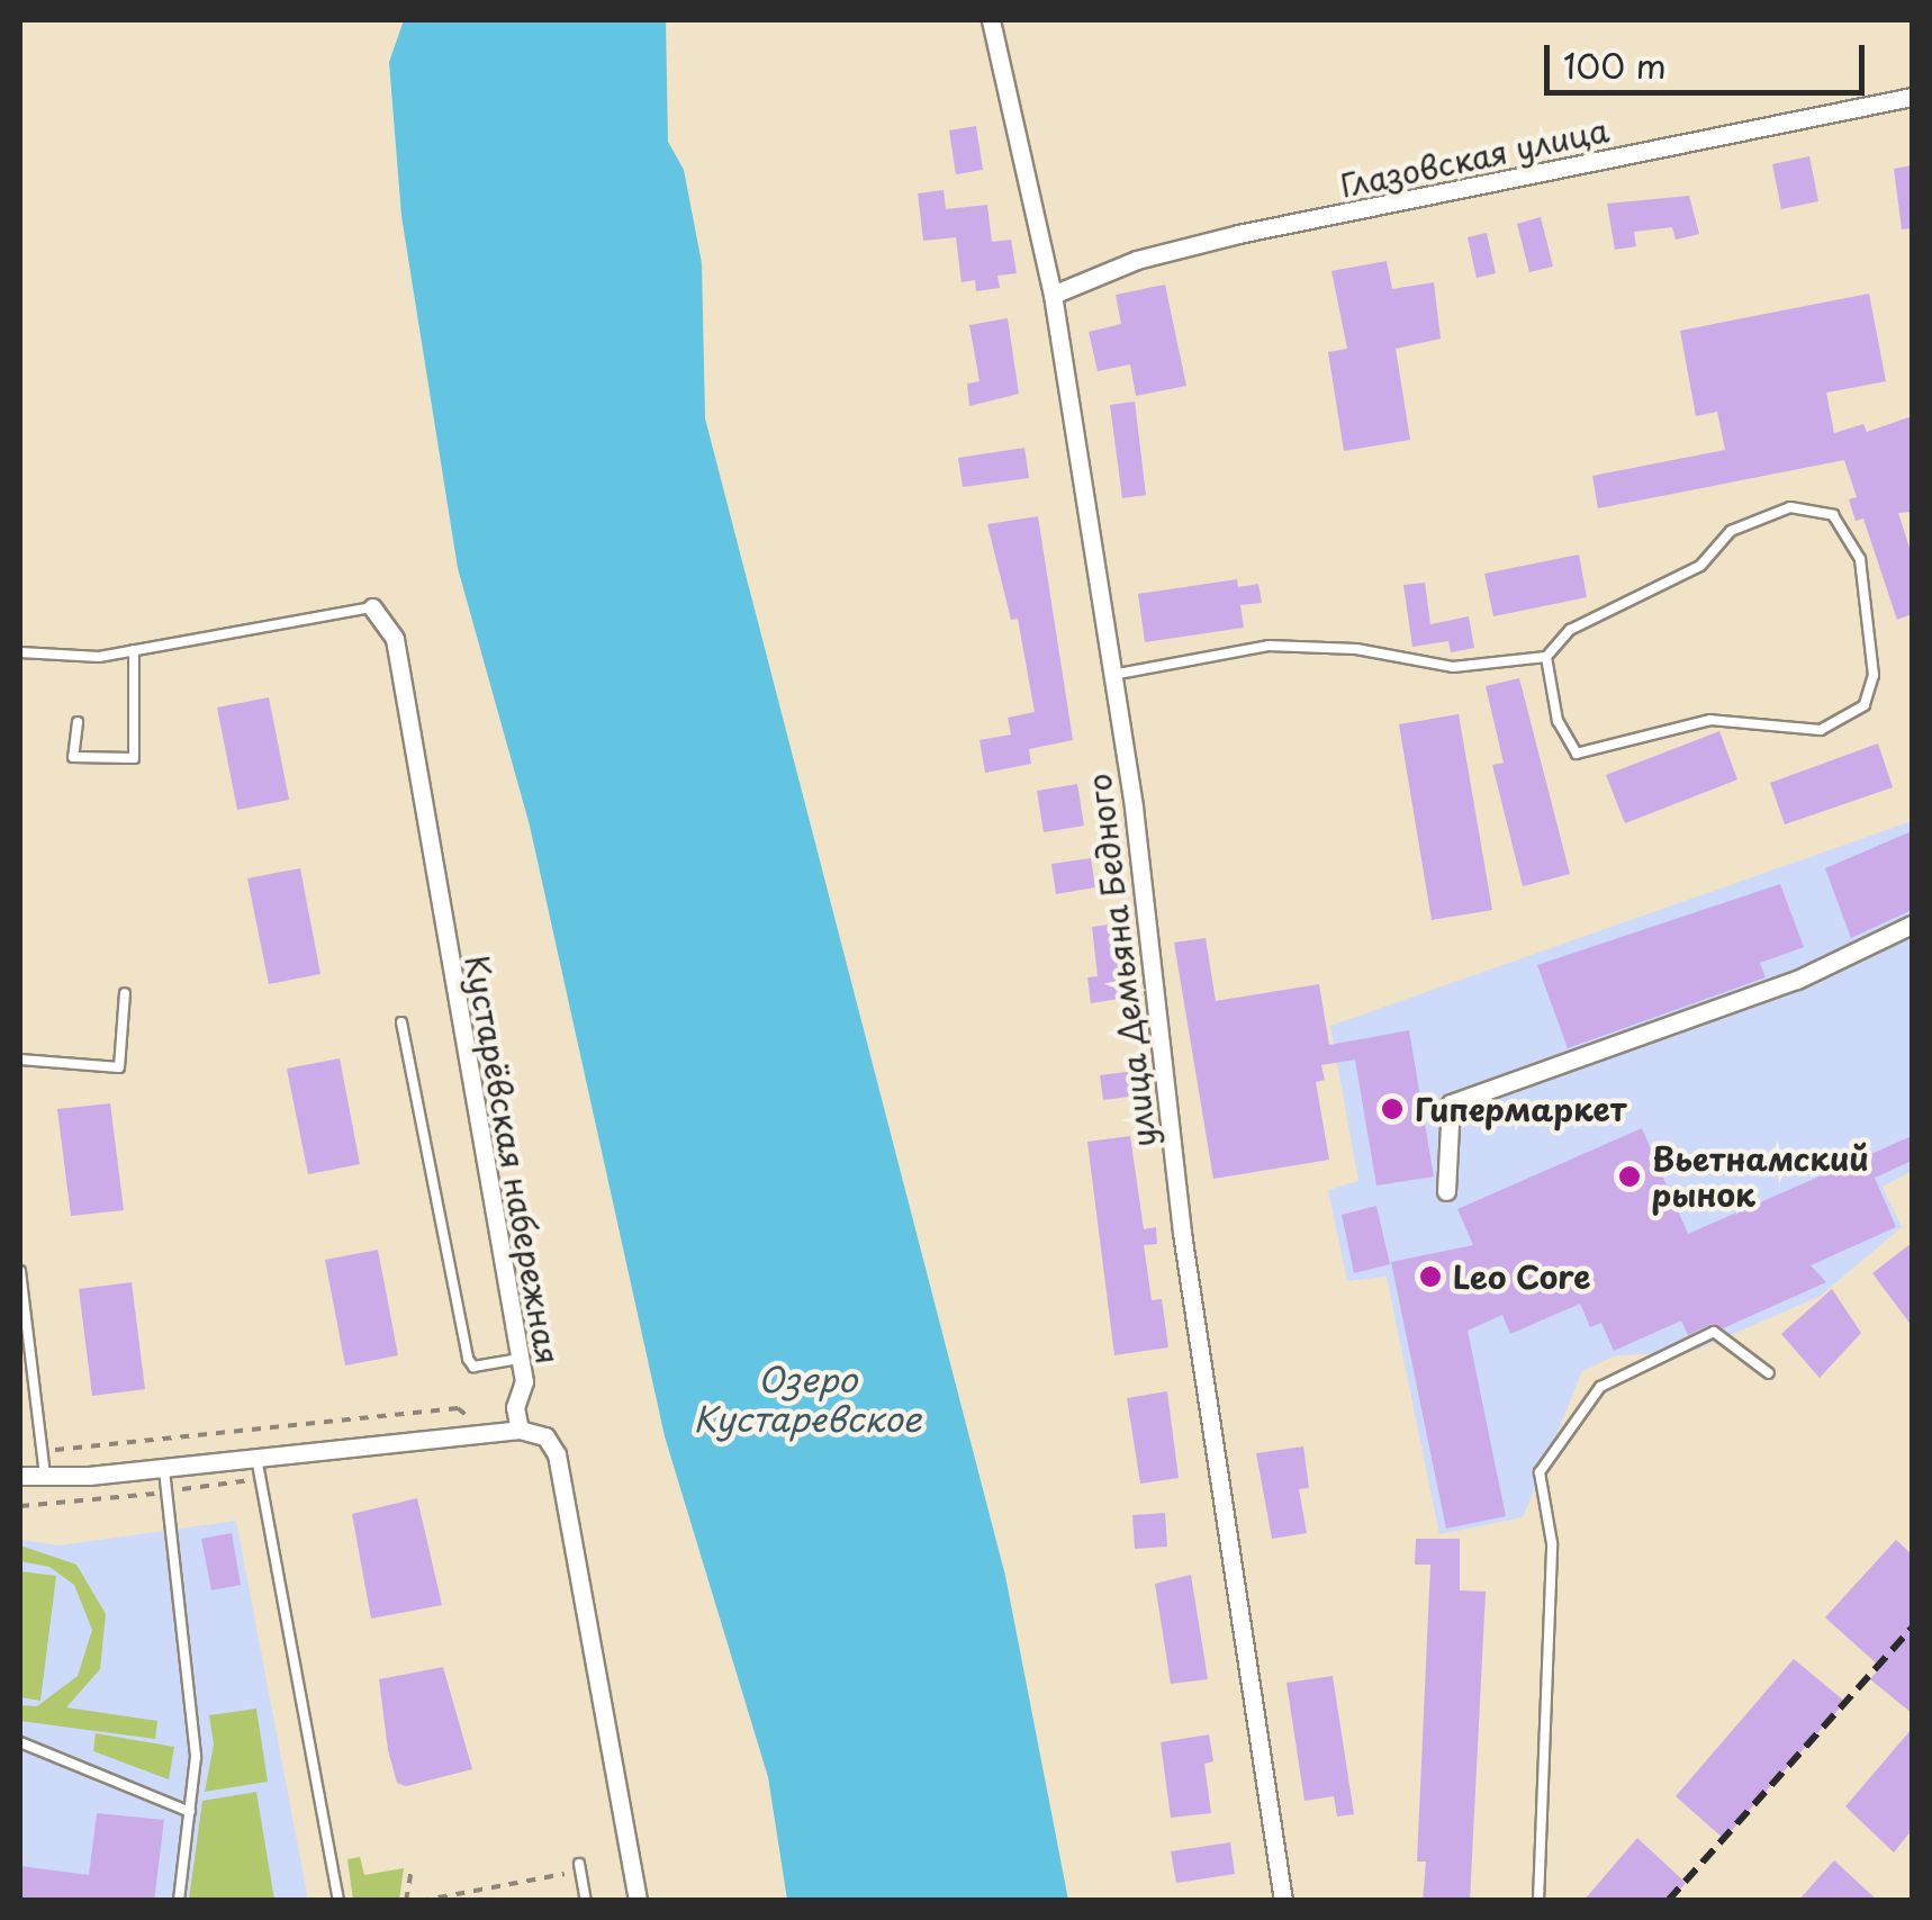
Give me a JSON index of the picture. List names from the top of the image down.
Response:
{
  "streets": {
    "street": ["Глазовская улица", "улица Демьяна Бедного", "Кустарёвская набережная"]
  },
  "crossings": [
    ["Глазовская улица", "улица Демьяна Бедного"]
  ],
  "water": ["Озеро Кустаревское"],
  "places": ["Гипермаркет", "Вьетнамский рынок", "Leo Core"],
  "scale_bar": "100 m"
}
